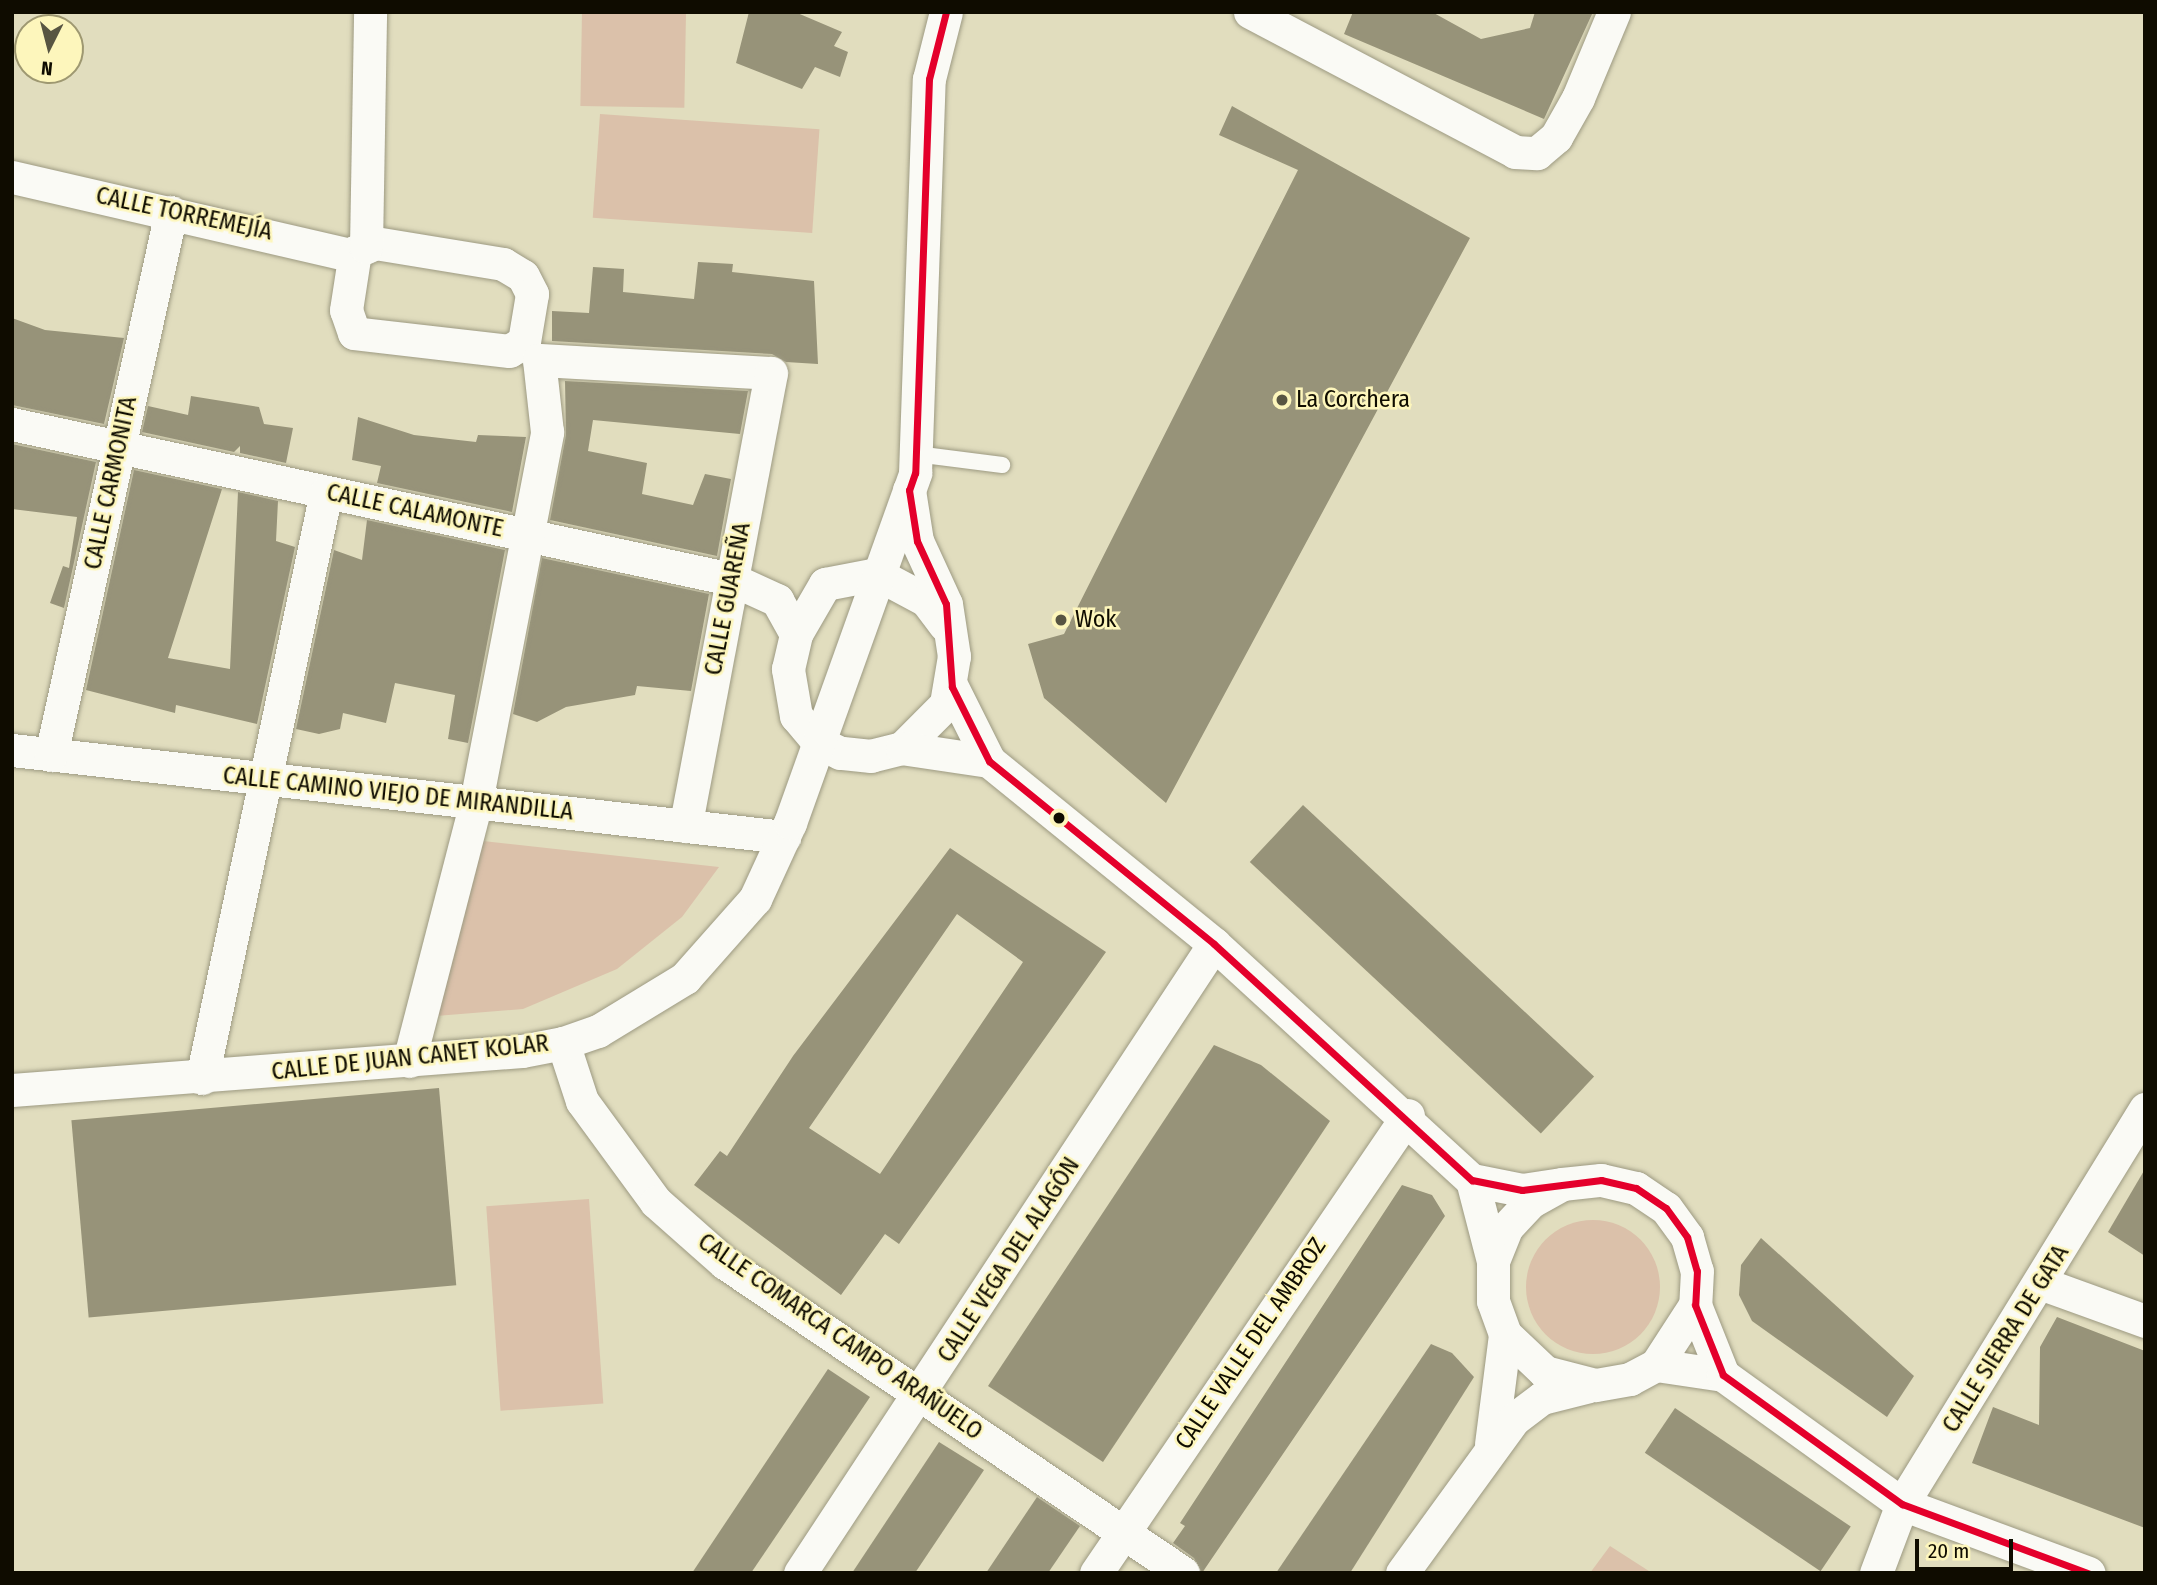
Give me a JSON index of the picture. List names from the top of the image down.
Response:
{
  "streets": {
    "street": [
      "CALLE TORREMEJÍA",
      "CALLE CARMONITA",
      "CALLE CALAMONTE",
      "CALLE GUAREÑA",
      "CALLE CAMINO VIEJO DE MIRANDILLA",
      "CALLE DE JUAN CANET KOLAR",
      "CALLE VEGA DEL ALAGÓN",
      "CALLE COMARCA CAMPO ARAÑUELO",
      "CALLE SIERRA DE GATA",
      "CALLE VALLE DEL AMBROZ"
    ]
  },
  "crossings": [
    ["CALLE TORREMEJÍA", "CALLE CARMONITA"],
    ["CALLE TORREMEJÍA", "CALLE CALAMONTE"],
    ["CALLE TORREMEJÍA", "CALLE GUAREÑA"],
    ["CALLE TORREMEJÍA", "CALLE CAMINO VIEJO DE MIRANDILLA"],
    ["CALLE TORREMEJÍA", "CALLE DE JUAN CANET KOLAR"],
    ["CALLE CARMONITA", "CALLE CALAMONTE"],
    ["CALLE CARMONITA", "CALLE CAMINO VIEJO DE MIRANDILLA"],
    ["CALLE CALAMONTE", "CALLE GUAREÑA"],
    ["CALLE GUAREÑA", "CALLE CAMINO VIEJO DE MIRANDILLA"],
    ["CALLE CAMINO VIEJO DE MIRANDILLA", "CALLE DE JUAN CANET KOLAR"],
    ["CALLE DE JUAN CANET KOLAR", "CALLE COMARCA CAMPO ARAÑUELO"],
    ["CALLE VEGA DEL ALAGÓN", "CALLE COMARCA CAMPO ARAÑUELO"],
    ["CALLE COMARCA CAMPO ARAÑUELO", "CALLE VALLE DEL AMBROZ"]
  ],
  "places": ["La Corchera", "Wok"],
  "scale_bar": "20 m",
  "north": "bottom"
}
